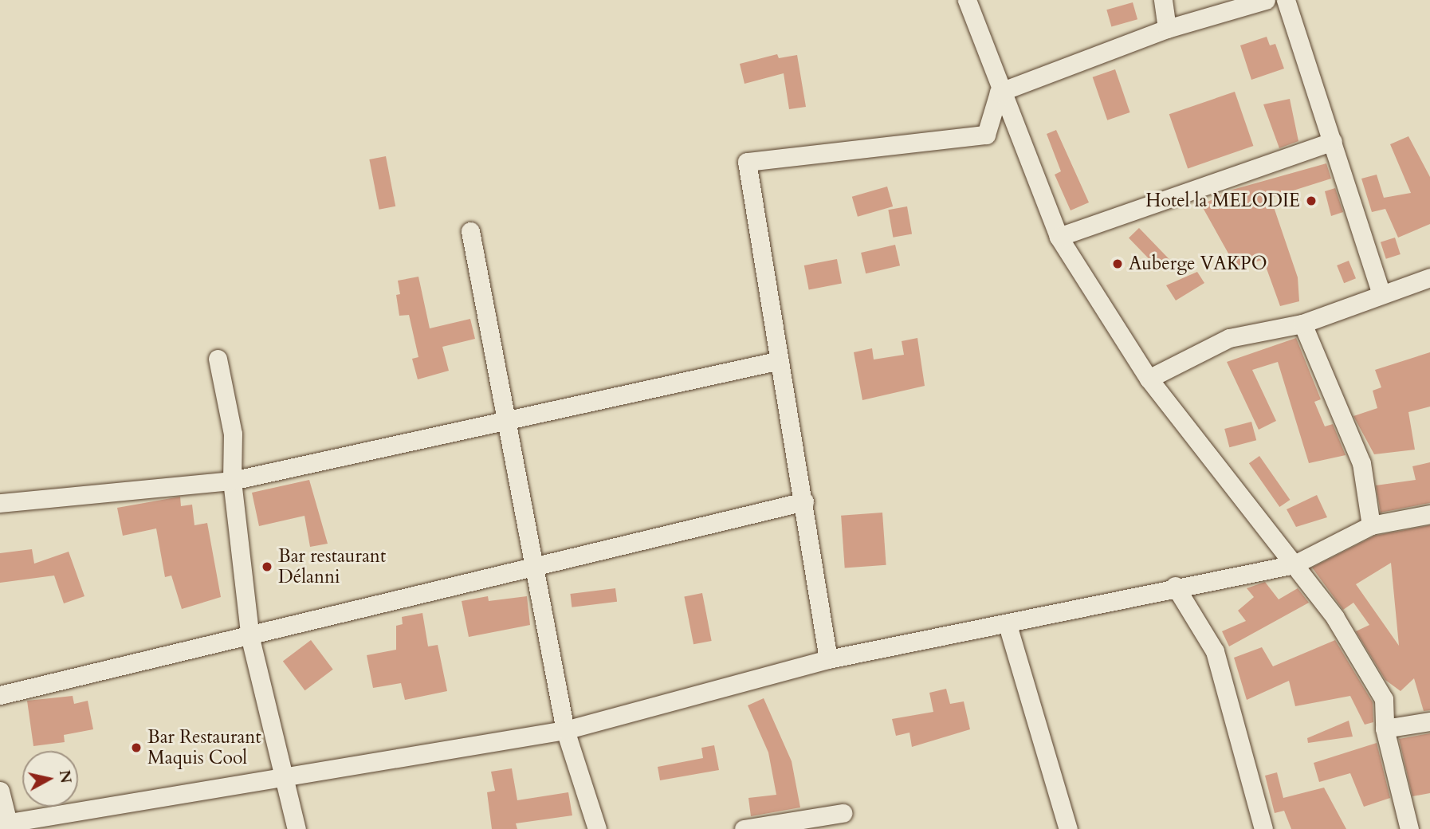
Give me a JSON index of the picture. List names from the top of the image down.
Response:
{
  "places": [
    "Hotel la MELODIE",
    "Auberge VAKPO",
    "Bar restaurant Délanni",
    "Bar Restaurant Maquis Cool"
  ],
  "north": "right"
}
